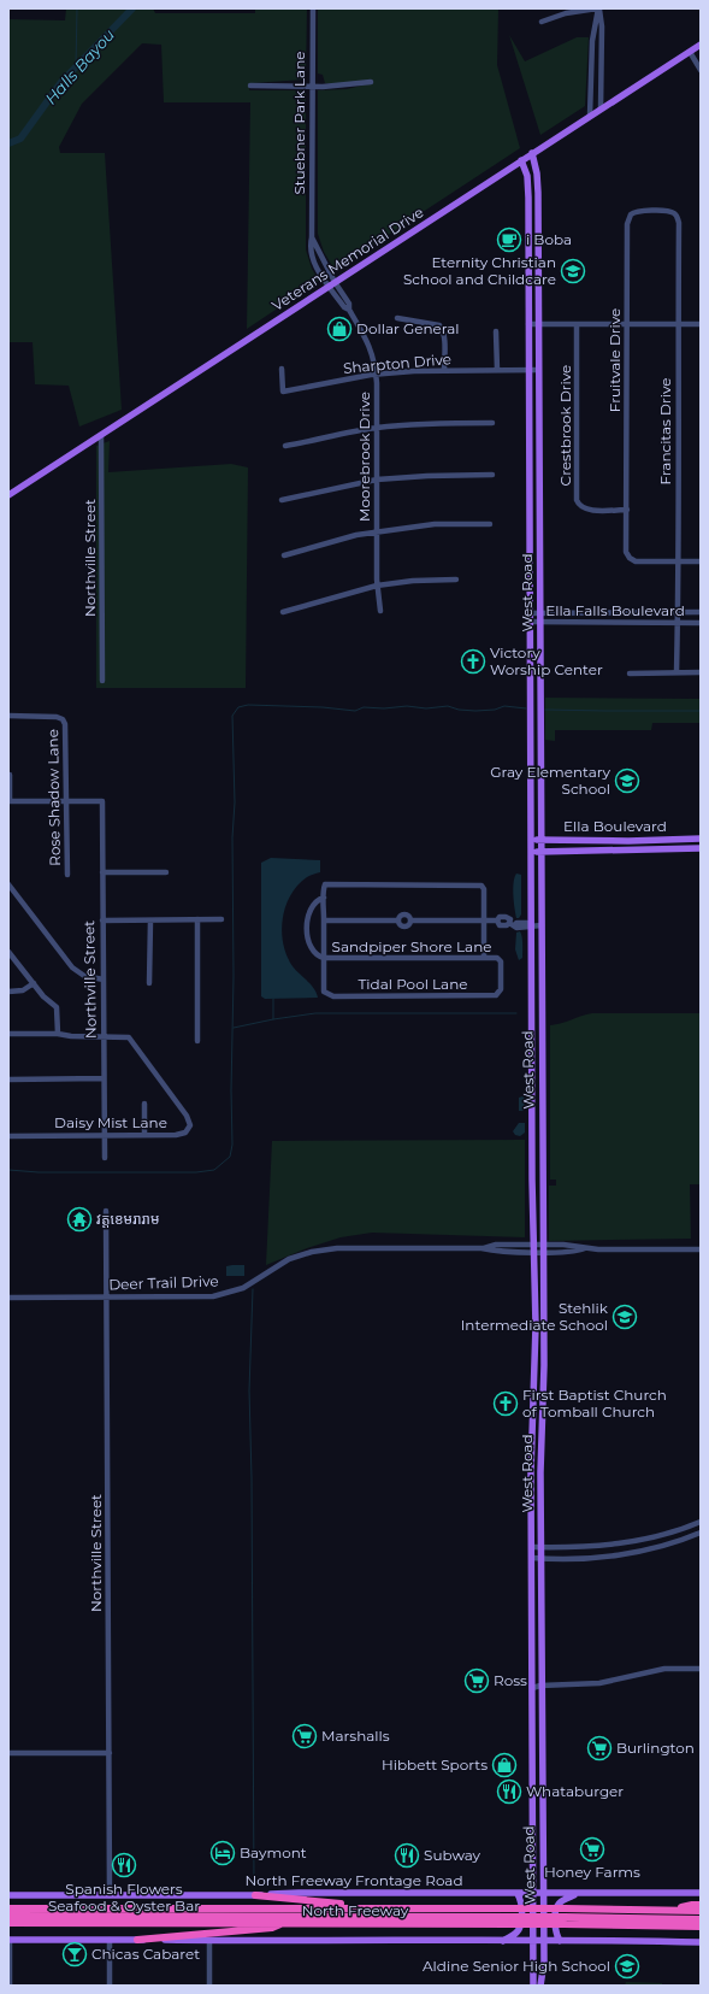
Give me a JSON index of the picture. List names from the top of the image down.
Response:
{
  "streets": {
    "highway": ["North Freeway"],
    "main road": [
      "Veterans Memorial Drive",
      "West Road",
      "Ella Boulevard",
      "North Freeway Frontage Road"
    ],
    "street": [
      "Stuebner Park Lane",
      "Fruitvale Drive",
      "Sharpton Drive",
      "Crestbrook Drive",
      "Francitas Drive",
      "Moorebrook Drive",
      "Northville Street",
      "Ella Falls Boulevard",
      "Rose Shadow Lane",
      "Sandpiper Shore Lane",
      "Tidal Pool Lane",
      "Daisy Mist Lane",
      "Deer Trail Drive"
    ]
  },
  "crossings": [
    ["Stuebner Park Lane", "Veterans Memorial Drive"],
    ["Stuebner Park Lane", "Moorebrook Drive"],
    ["Veterans Memorial Drive", "Moorebrook Drive"],
    ["Veterans Memorial Drive", "Northville Street"],
    ["Veterans Memorial Drive", "West Road"],
    ["Fruitvale Drive", "Crestbrook Drive"],
    ["Fruitvale Drive", "Francitas Drive"],
    ["Sharpton Drive", "Moorebrook Drive"],
    ["Sharpton Drive", "West Road"],
    ["Francitas Drive", "Ella Falls Boulevard"],
    ["Northville Street", "Rose Shadow Lane"],
    ["Northville Street", "Daisy Mist Lane"],
    ["Northville Street", "Deer Trail Drive"],
    ["Northville Street", "North Freeway Frontage Road"],
    ["West Road", "Ella Falls Boulevard"],
    ["West Road", "Ella Boulevard"],
    ["West Road", "Deer Trail Drive"],
    ["West Road", "North Freeway Frontage Road"],
    ["Sandpiper Shore Lane", "Tidal Pool Lane"]
  ],
  "water": ["Halls Bayou"],
  "places": {
    "cafe": ["i Boba"],
    "school or university": [
      "Eternity Christian School and Childcare",
      "Gray Elementary School",
      "Stehlik Intermediate School",
      "Aldine Senior High School"
    ],
    "shop": ["Dollar General", "Hibbett Sports"],
    "church": ["Victory Worship Center", "First Baptist Church of Tomball Church"],
    "temple": ["វត្តខេមរារាម"],
    "supermarket": [
      "Ross",
      "Marshalls",
      "Burlington",
      "Honey Farms"
    ],
    "restaurant": ["Whataburger", "Subway", "Spanish Flowers Seafood & Oyster Bar"],
    "hotel": ["Baymont"],
    "bar": ["Chicas Cabaret"]
  }
}
